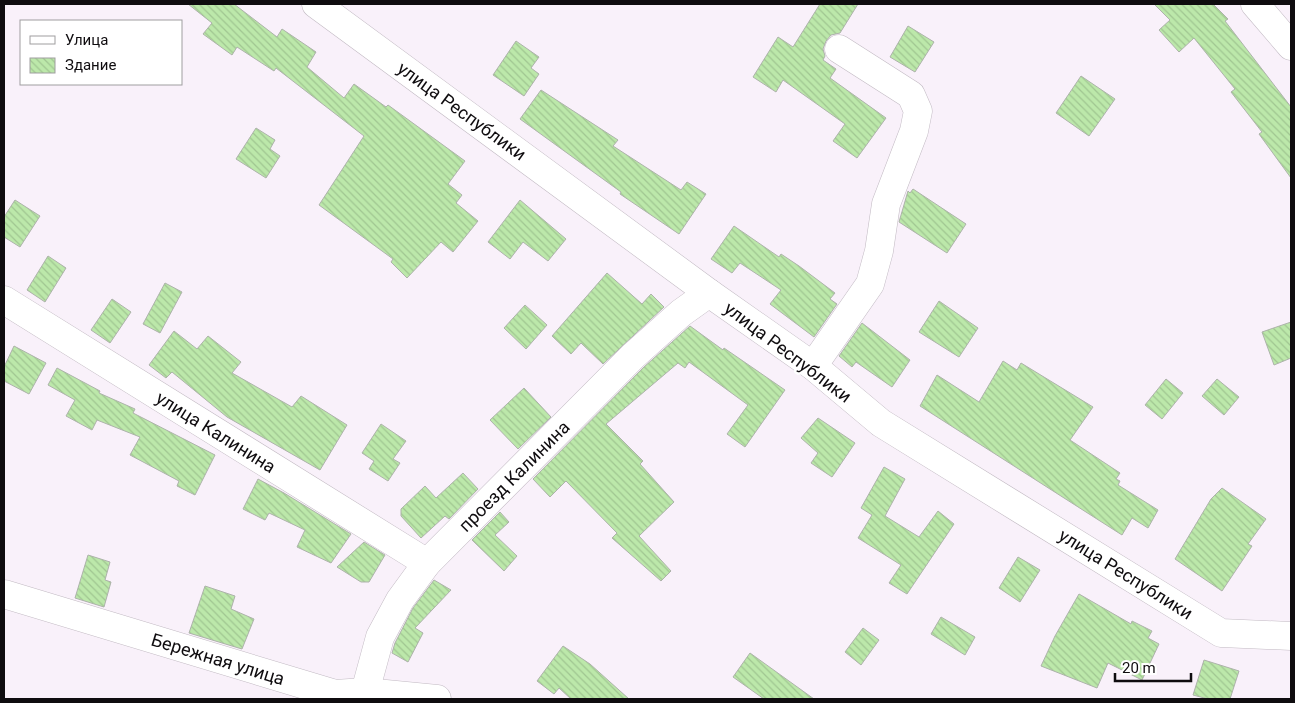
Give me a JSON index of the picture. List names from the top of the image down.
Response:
{
  "streets": {
    "street": [
      "улица Республики",
      "улица Калинина",
      "проезд Калинина",
      "Бережная улица"
    ]
  },
  "crossings": [
    ["улица Республики", "проезд Калинина"],
    ["улица Калинина", "проезд Калинина"],
    ["проезд Калинина", "Бережная улица"]
  ],
  "legend": ["Улица", "Здание"],
  "scale_bar": "20 m"
}
